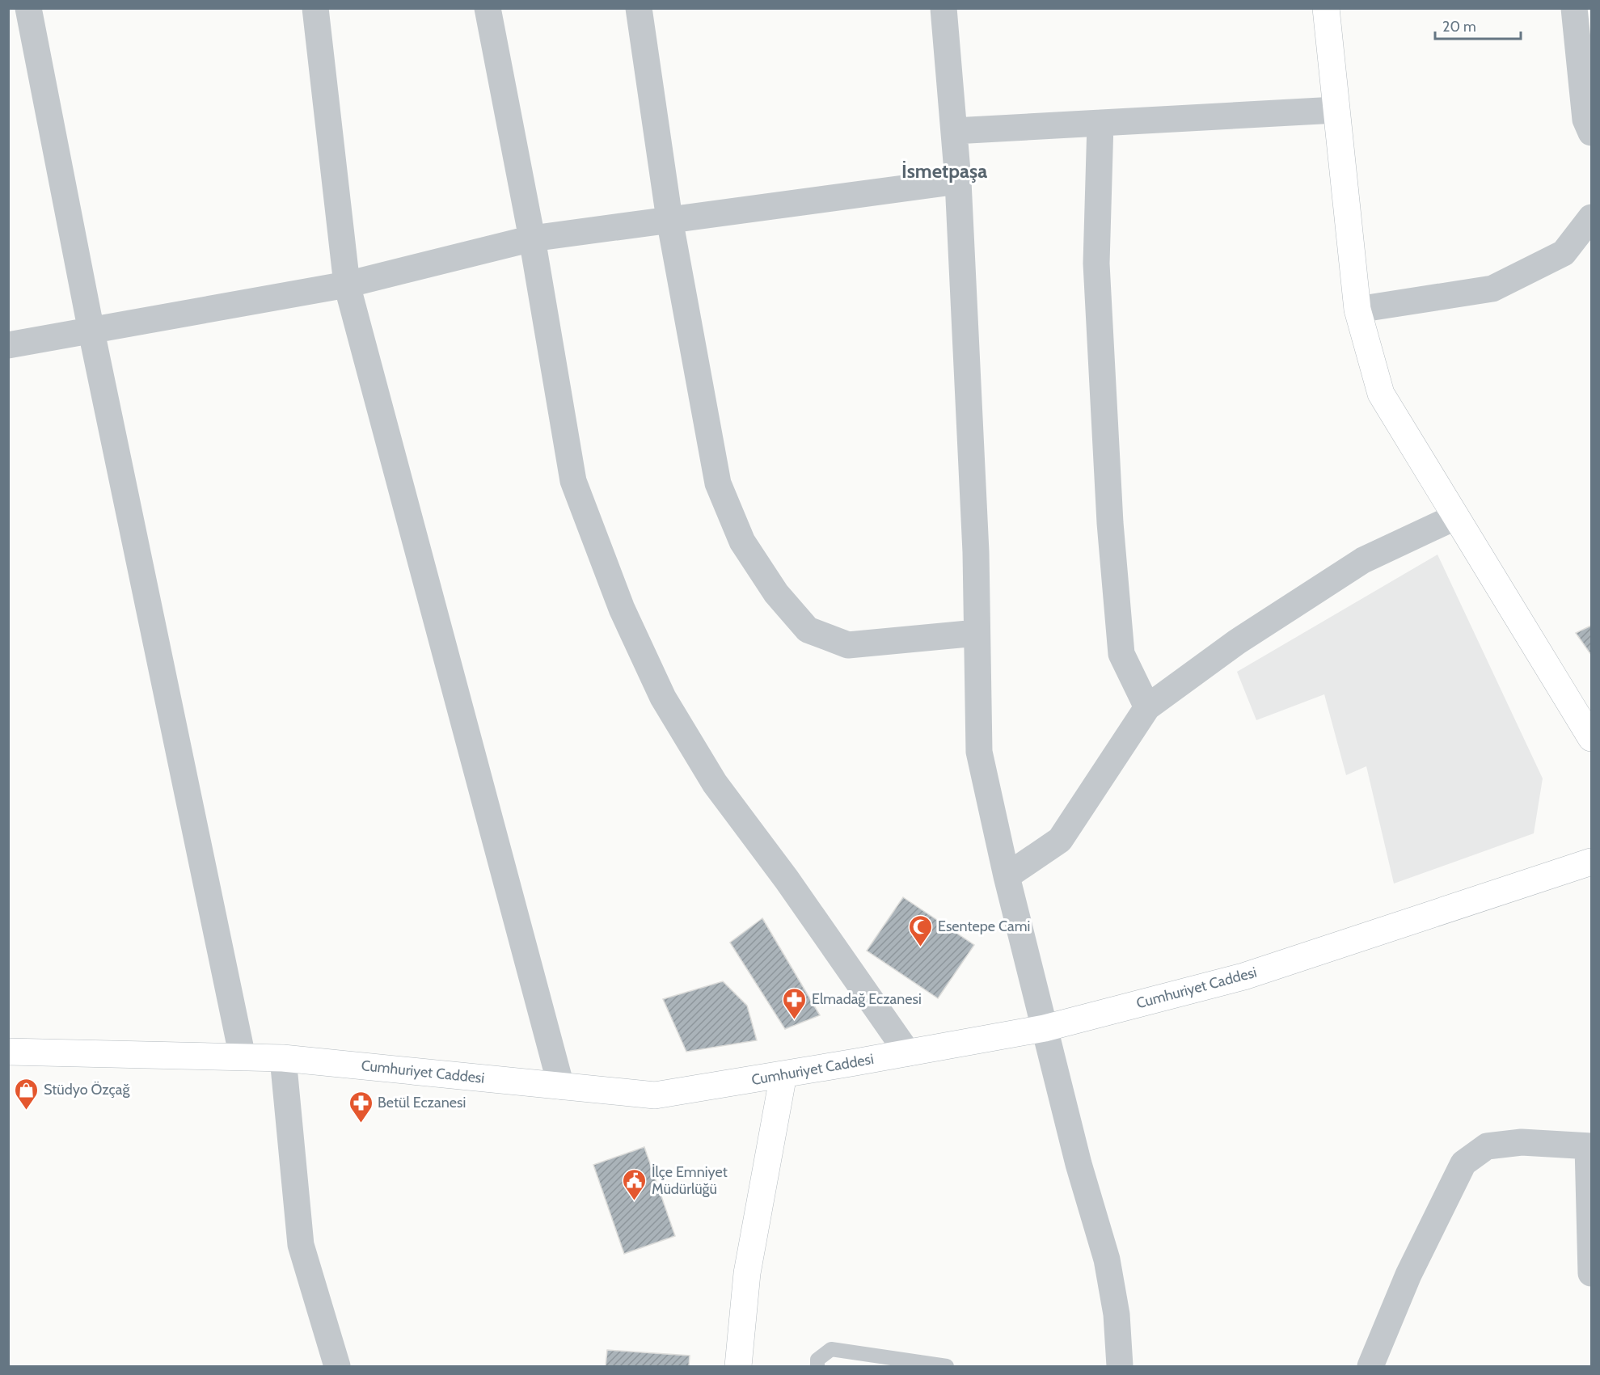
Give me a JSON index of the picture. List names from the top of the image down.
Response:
{
  "streets": {
    "street": ["Cumhuriyet Caddesi"]
  },
  "districts": ["İsmetpaşa"],
  "places": {
    "mosque": ["Esentepe Cami"],
    "pharmacy": ["Elmadağ Eczanesi", "Betül Eczanesi"],
    "shop": ["Stüdyo Özçağ"],
    "public building": ["İlçe Emniyet Müdürlüğü"]
  },
  "scale_bar": "20 m"
}
